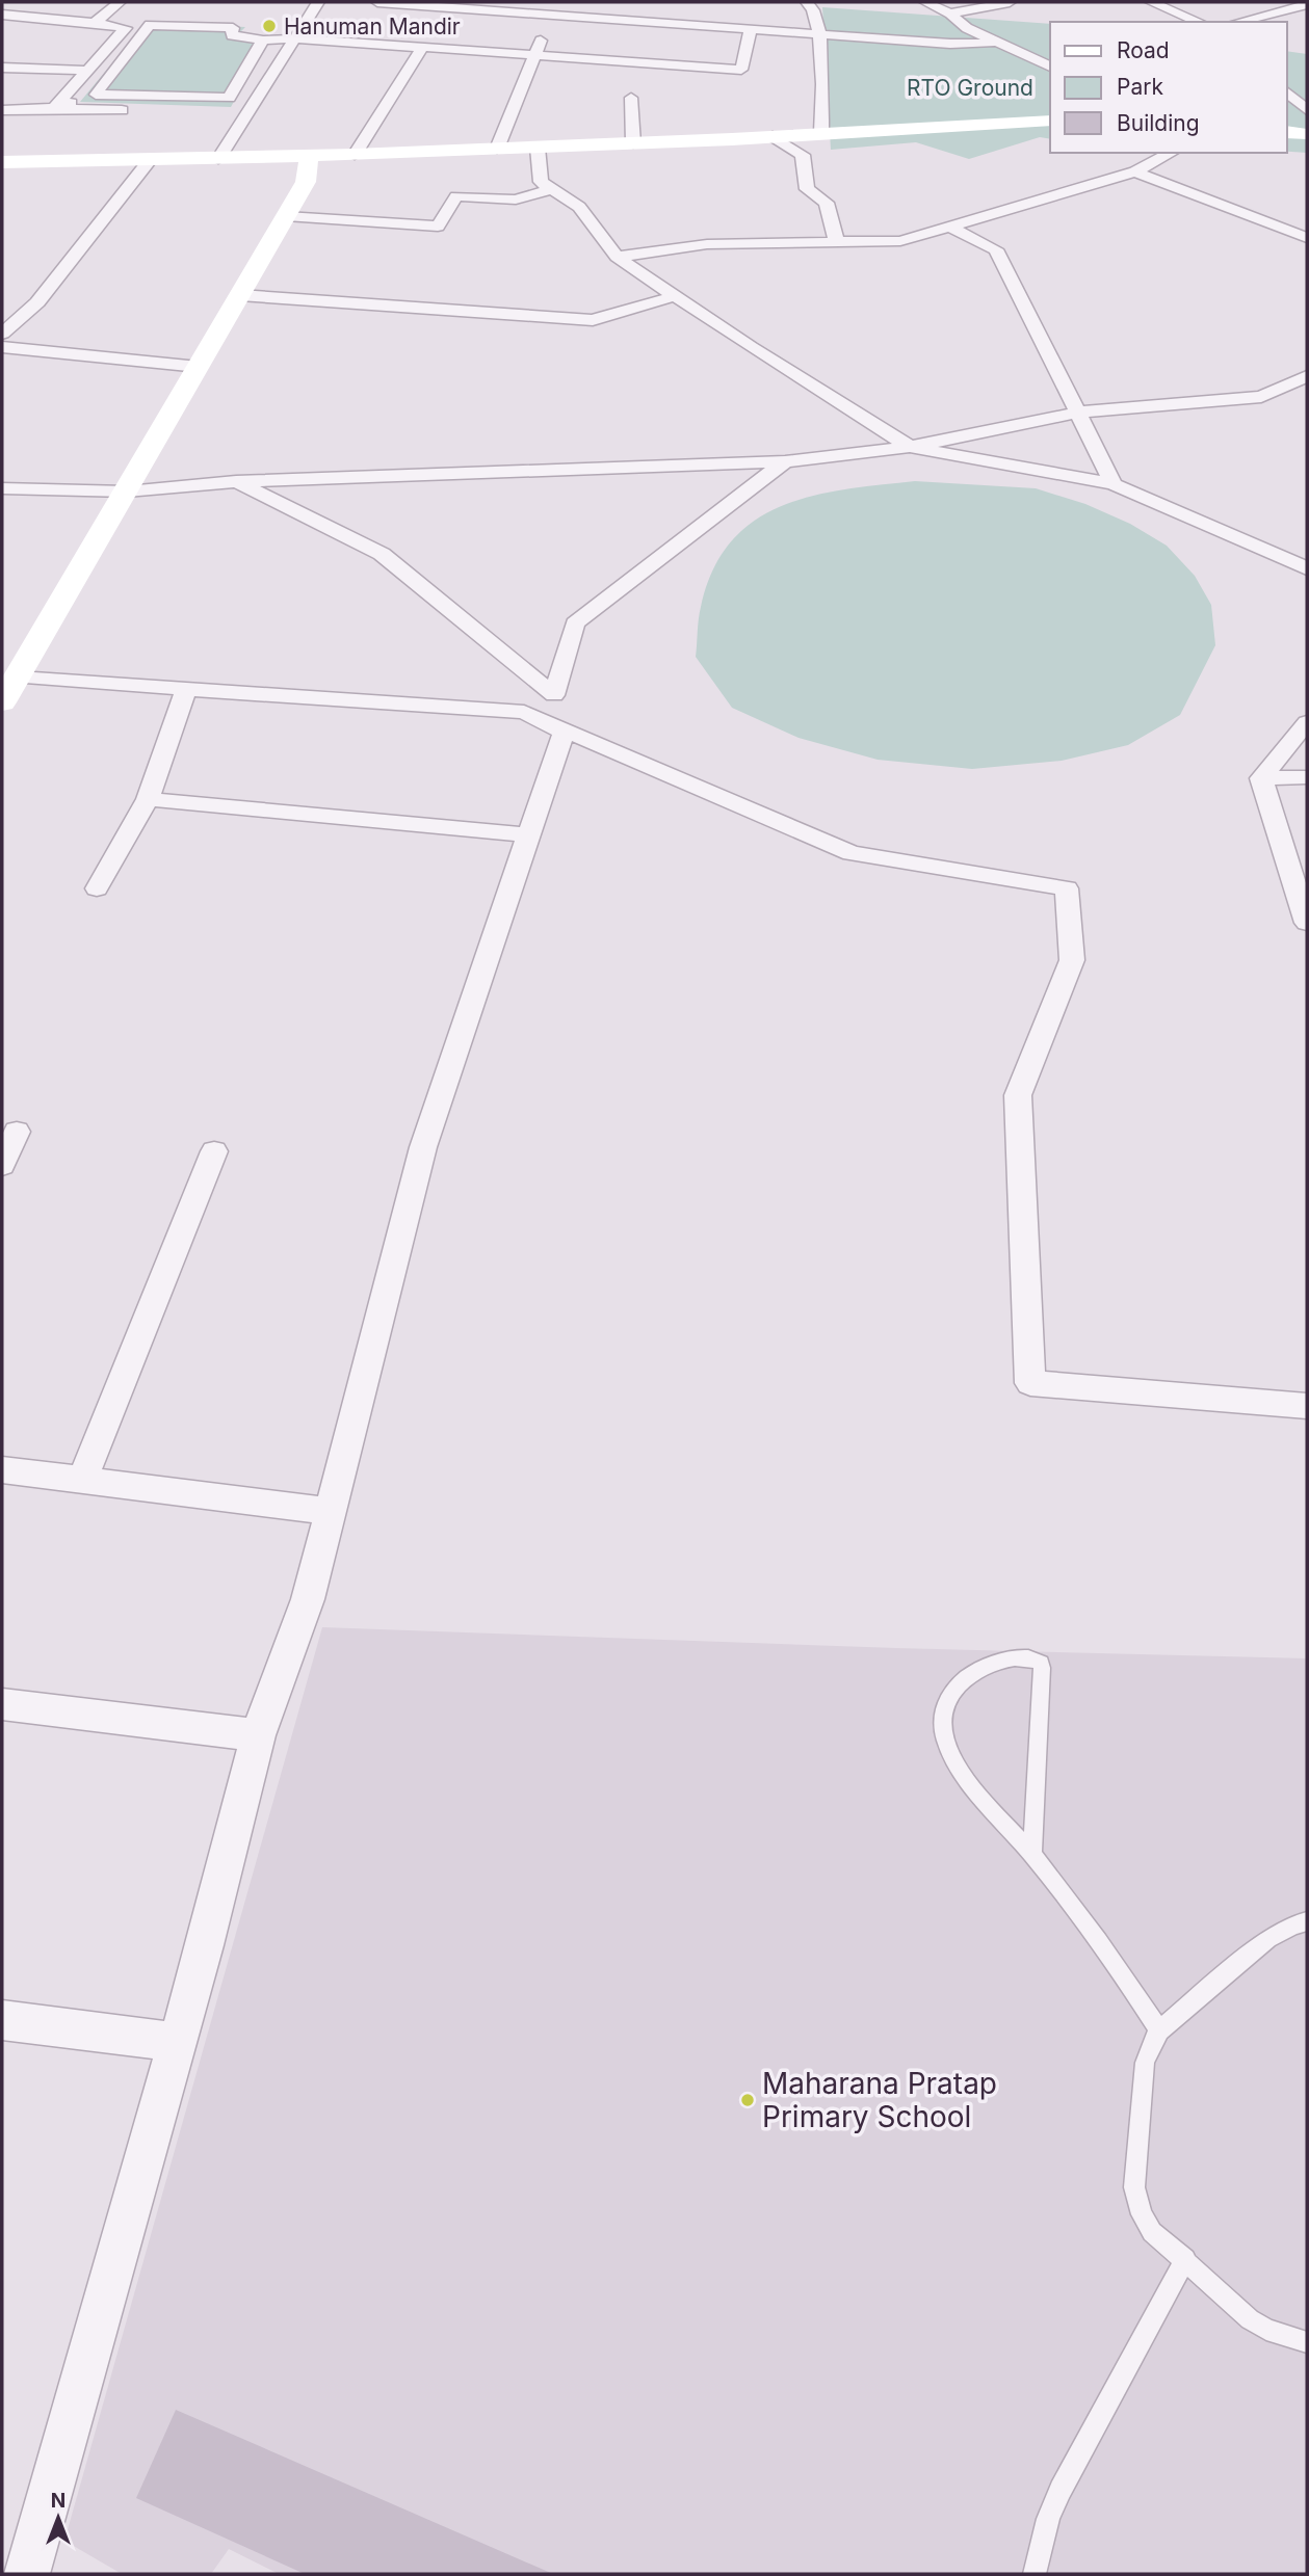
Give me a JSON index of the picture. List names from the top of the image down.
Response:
{
  "parks": ["RTO Ground"],
  "places": ["Hanuman Mandir", "Maharana Pratap Primary School"],
  "legend": ["Road", "Park", "Building"],
  "north": "top"
}
